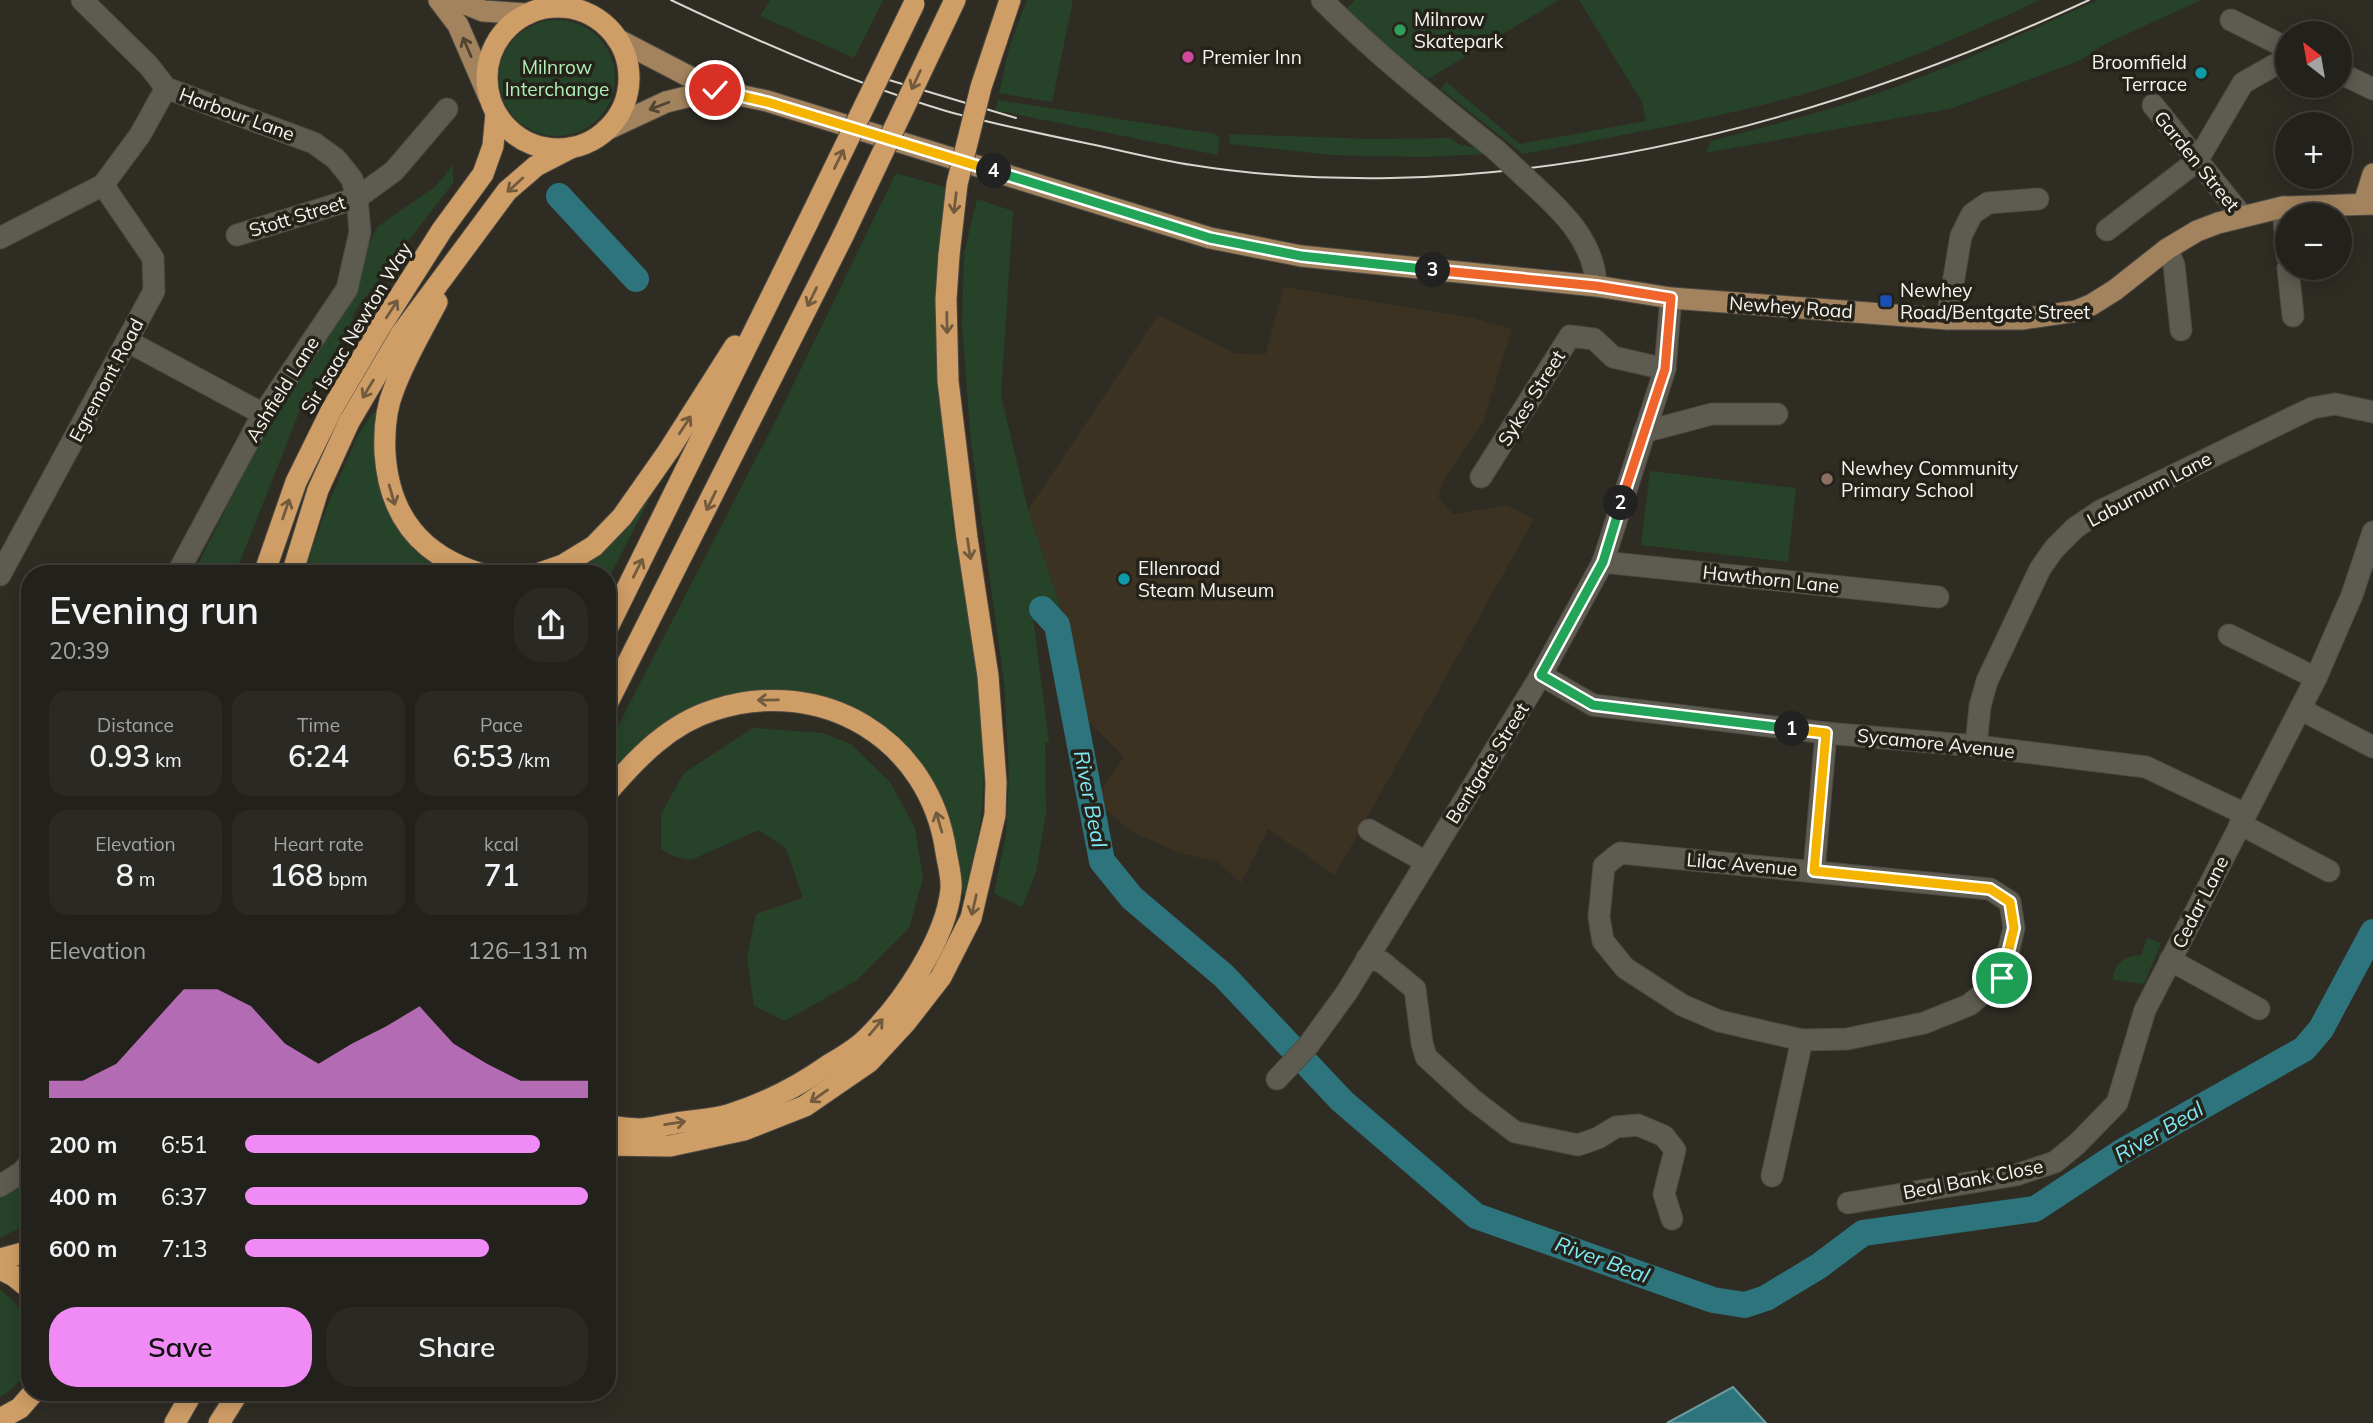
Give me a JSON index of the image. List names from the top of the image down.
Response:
{
  "streets": {
    "highway": ["Sir Isaac Newton Way"],
    "main road": ["Newhey Road"],
    "street": [
      "Harbour Lane",
      "Garden Street",
      "Stott Street",
      "Egremont Road",
      "Ashfield Lane",
      "Sykes Street",
      "Laburnum Lane",
      "Hawthorn Lane",
      "Sycamore Avenue",
      "Bentgate Street",
      "Lilac Avenue",
      "Cedar Lane",
      "Beal Bank Close"
    ]
  },
  "crossings": [
    ["Harbour Lane", "Stott Street"],
    ["Harbour Lane", "Ashfield Lane"],
    ["Garden Street", "Newhey Road"],
    ["Stott Street", "Ashfield Lane"],
    ["Newhey Road", "Bentgate Street"],
    ["Sykes Street", "Bentgate Street"],
    ["Laburnum Lane", "Sycamore Avenue"],
    ["Hawthorn Lane", "Bentgate Street"],
    ["Sycamore Avenue", "Bentgate Street"],
    ["Sycamore Avenue", "Cedar Lane"],
    ["Cedar Lane", "Beal Bank Close"]
  ],
  "water": ["River Beal"],
  "parks": ["Milnrow Interchange"],
  "places": {
    "other": [
      "Milnrow Skatepark",
      "Premier Inn",
      "Broomfield Terrace",
      "Newhey Community Primary School",
      "Ellenroad Steam Museum"
    ],
    "transit": ["Newhey Road/Bentgate Street"]
  },
  "north": "top left",
  "page": {
    "map_buttons": ["+", "−"],
    "pins": [
      "4",
      "3",
      "2",
      "1"
    ],
    "heading": ["Evening run", "20:39"],
    "stats": [
      ["Distance", "0.93 km"],
      ["Time", "6:24"],
      ["Pace", "6:53 /km"],
      ["Elevation", "8 m"],
      ["Heart rate", "168 bpm"],
      ["kcal", "71"]
    ],
    "chart": ["Elevation", "126–131 m"],
    "list": [
      {
        "name": "200 m",
        "note": "6:51"
      },
      {
        "name": "400 m",
        "note": "6:37"
      },
      {
        "name": "600 m",
        "note": "7:13"
      }
    ],
    "buttons": ["Save", "Share"]
  }
}
